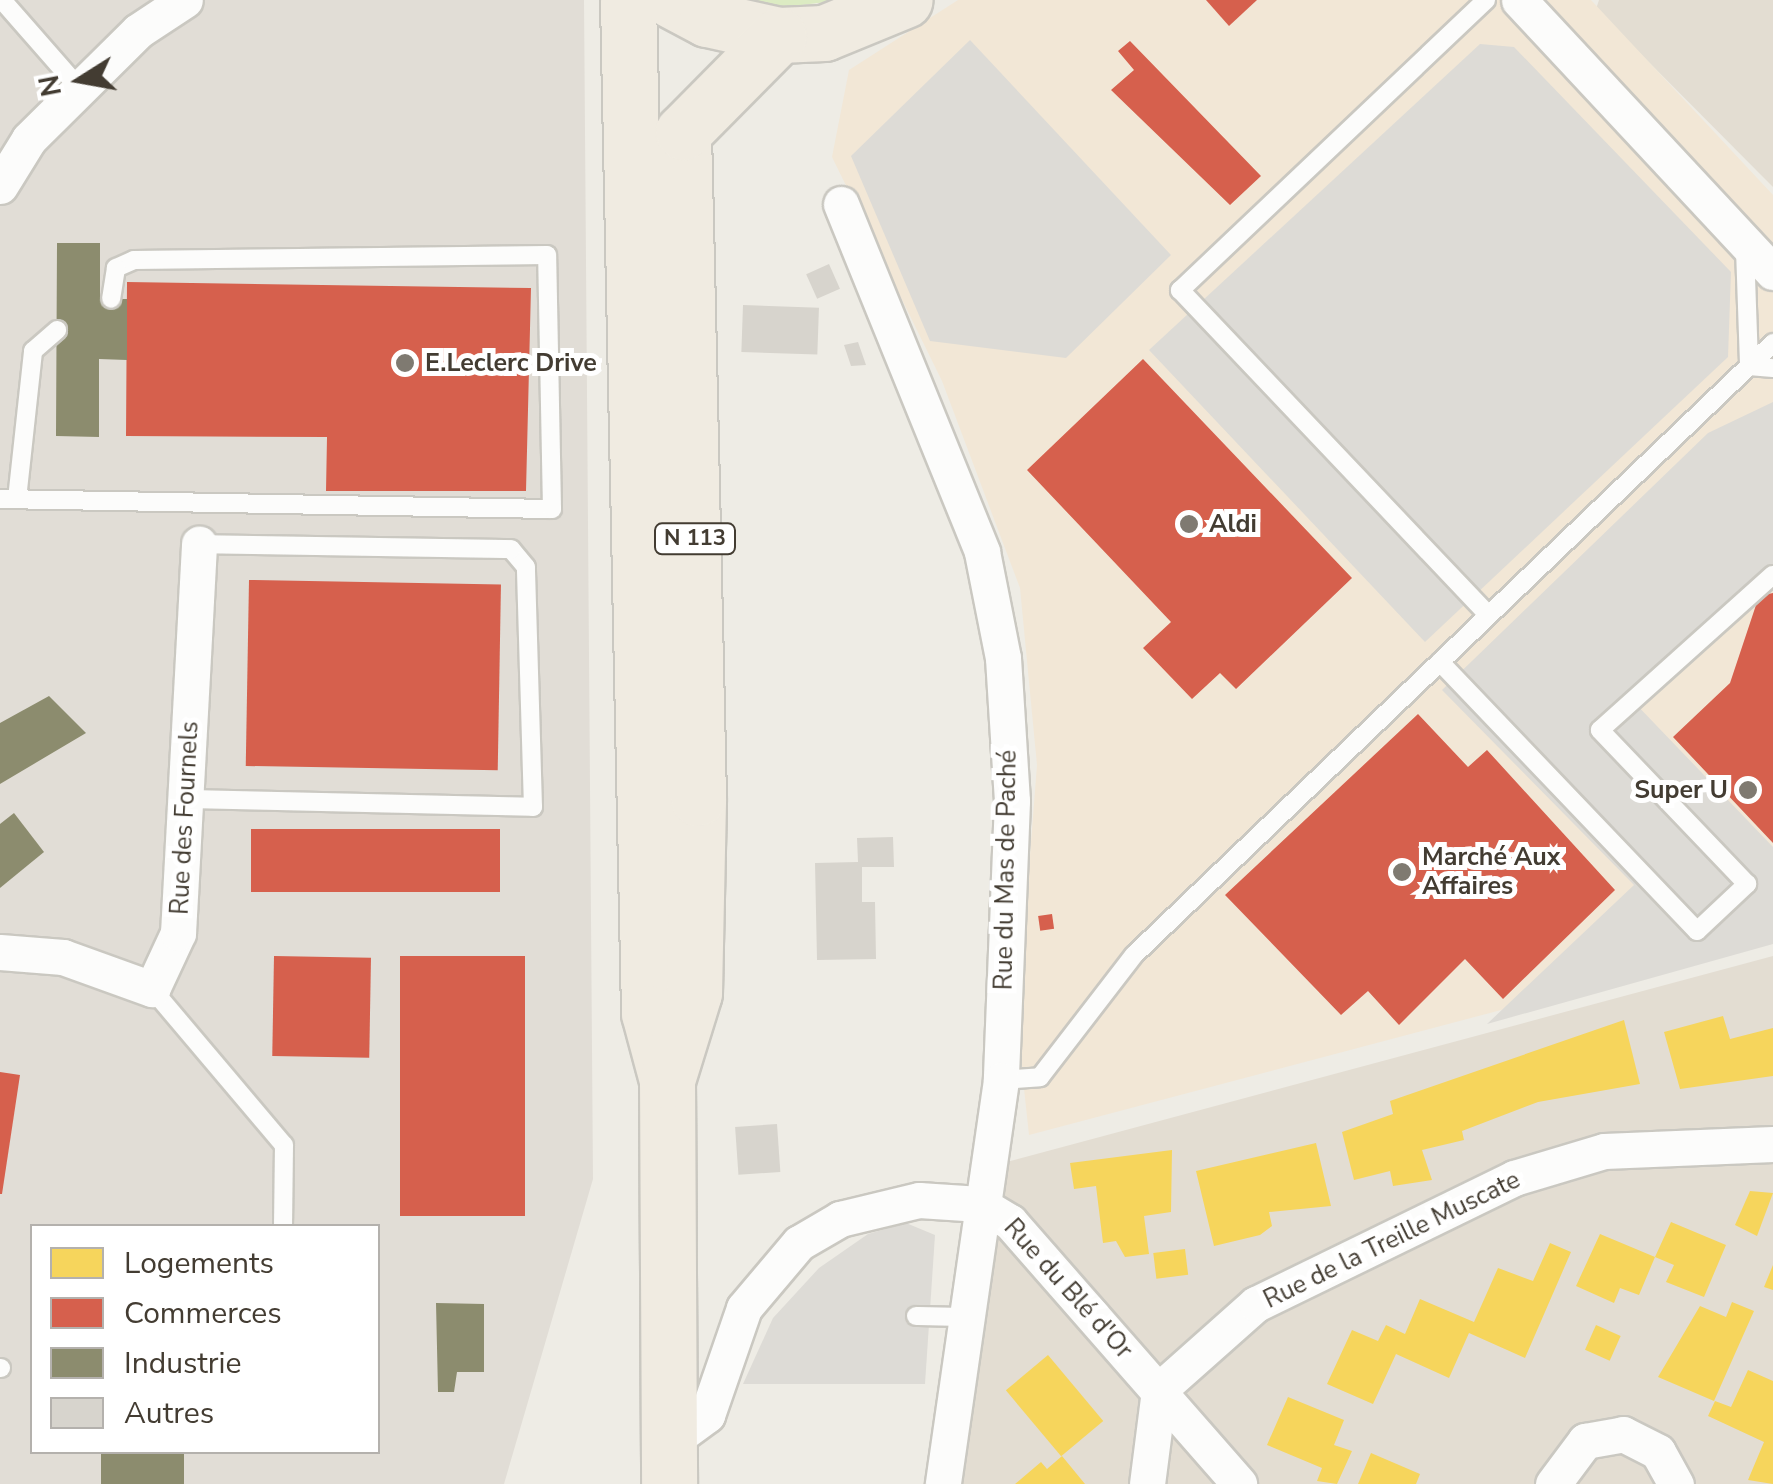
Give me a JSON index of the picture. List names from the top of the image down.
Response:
{
  "streets": {
    "main road": ["N 113"],
    "street": [
      "Rue des Fournels",
      "Rue du Mas de Paché",
      "Rue de la Treille Muscate",
      "Rue du Blé d'Or"
    ]
  },
  "crossings": [
    ["N 113", "Rue du Blé d'Or"],
    ["Rue du Mas de Paché", "Rue du Blé d'Or"],
    ["Rue de la Treille Muscate", "Rue du Blé d'Or"]
  ],
  "places": [
    "E.Leclerc Drive",
    "Aldi",
    "Super U",
    "Marché Aux Affaires"
  ],
  "legend": [
    "Logements",
    "Commerces",
    "Industrie",
    "Autres"
  ],
  "north": "left"
}
